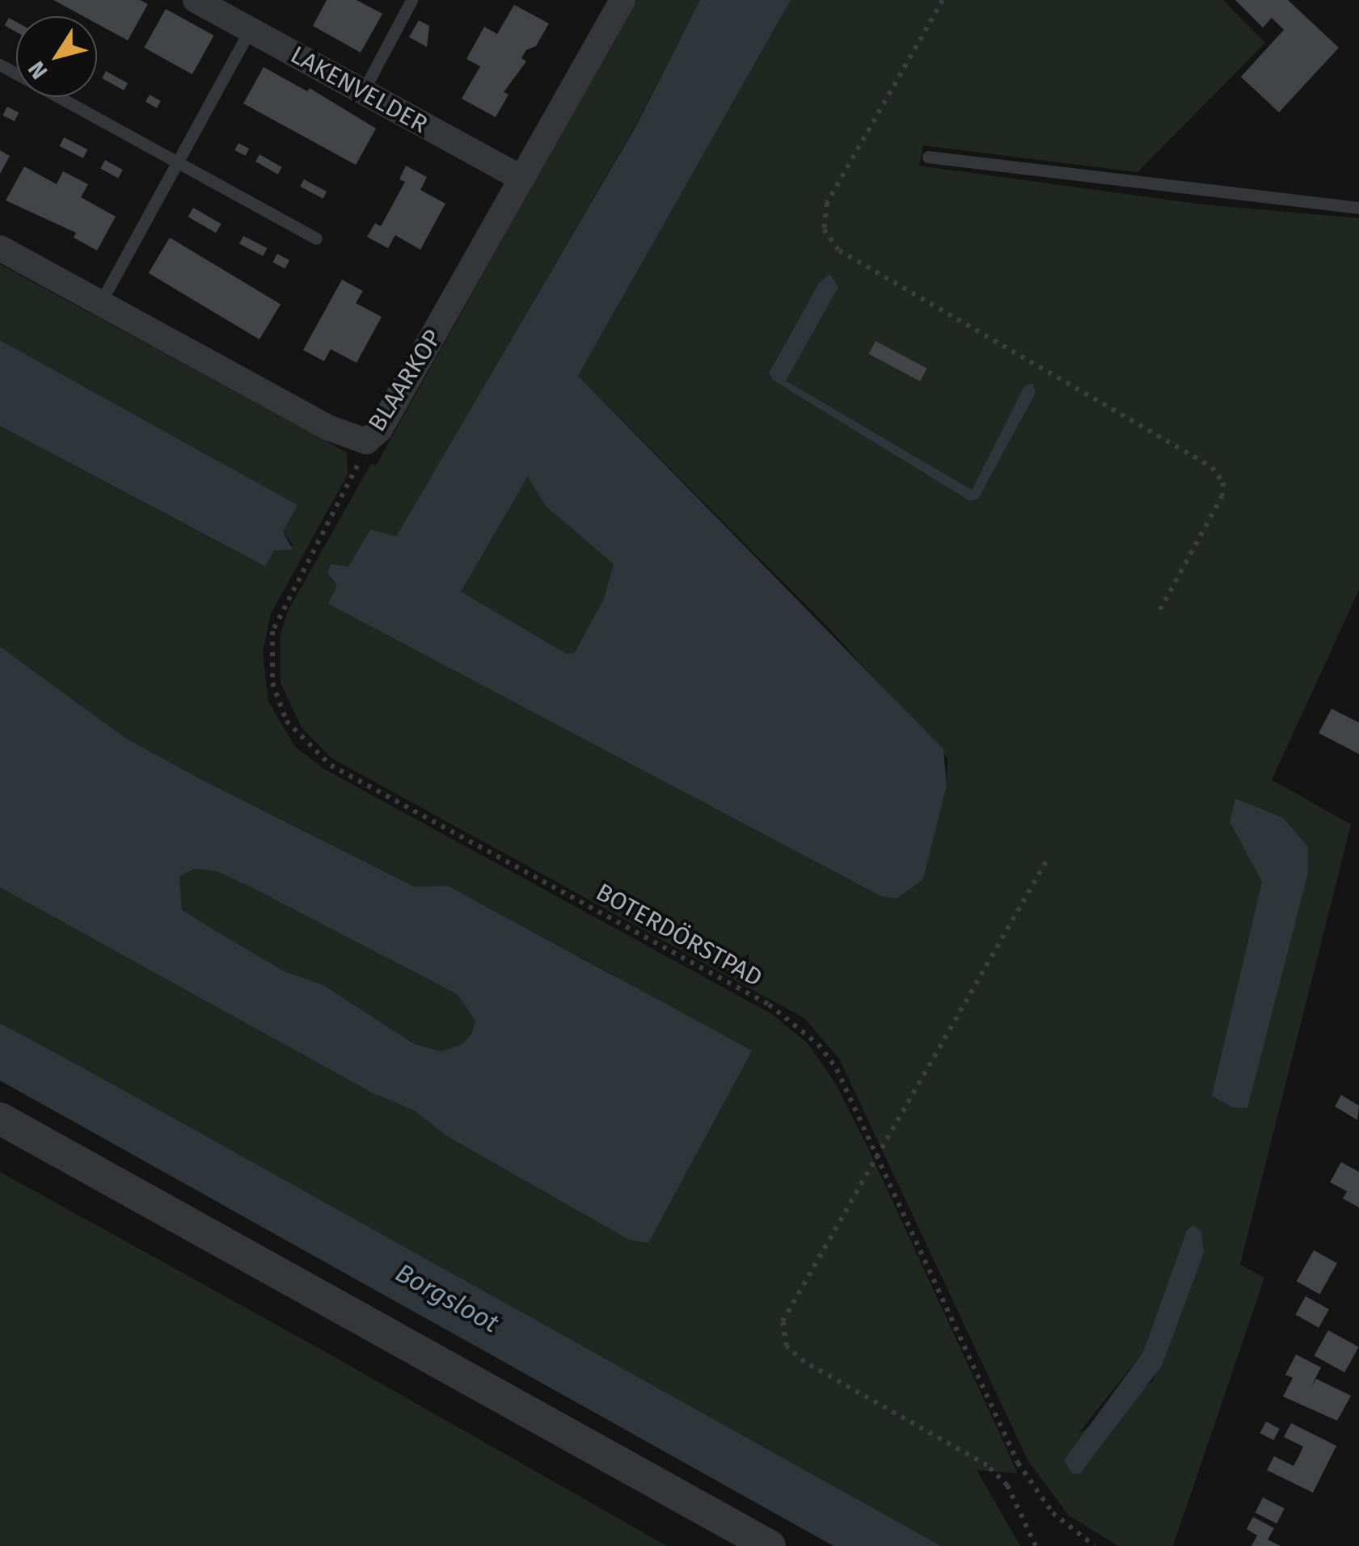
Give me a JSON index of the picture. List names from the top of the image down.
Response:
{
  "streets": {
    "street": ["LAKENVELDER", "BLAARKOP"],
    "path": ["BOTERDÖRSTPAD"]
  },
  "crossings": [
    ["LAKENVELDER", "BLAARKOP"],
    ["BLAARKOP", "BOTERDÖRSTPAD"]
  ],
  "water": ["Borgsloot"],
  "north": "bottom left"
}
